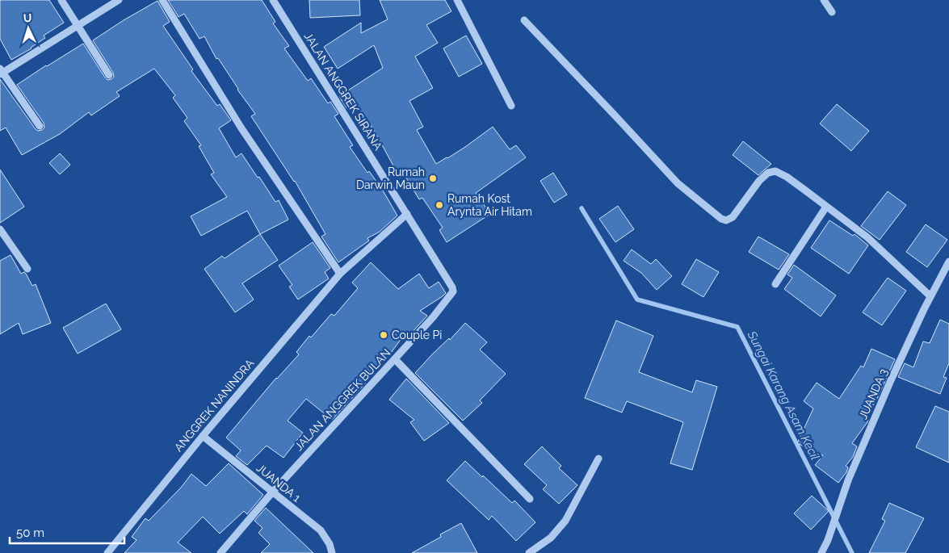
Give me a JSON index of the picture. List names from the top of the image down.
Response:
{
  "streets": {
    "street": [
      "JALAN ANGGREK SIRANA",
      "JUANDA 3",
      "JALAN ANGGREK BULAN",
      "ANGGREK NANINDRA",
      "JUANDA 1"
    ]
  },
  "crossings": [
    ["JALAN ANGGREK SIRANA", "JALAN ANGGREK BULAN"],
    ["JALAN ANGGREK SIRANA", "ANGGREK NANINDRA"],
    ["JALAN ANGGREK BULAN", "ANGGREK NANINDRA"],
    ["JALAN ANGGREK BULAN", "JUANDA 1"],
    ["ANGGREK NANINDRA", "JUANDA 1"]
  ],
  "water": ["Sungai Karang Asam Kecil"],
  "places": ["Rumah Darwin Maun", "Rumah Kost Arynta Air Hitam", "Couple Pi"],
  "scale_bar": "50 m",
  "north": "top"
}
